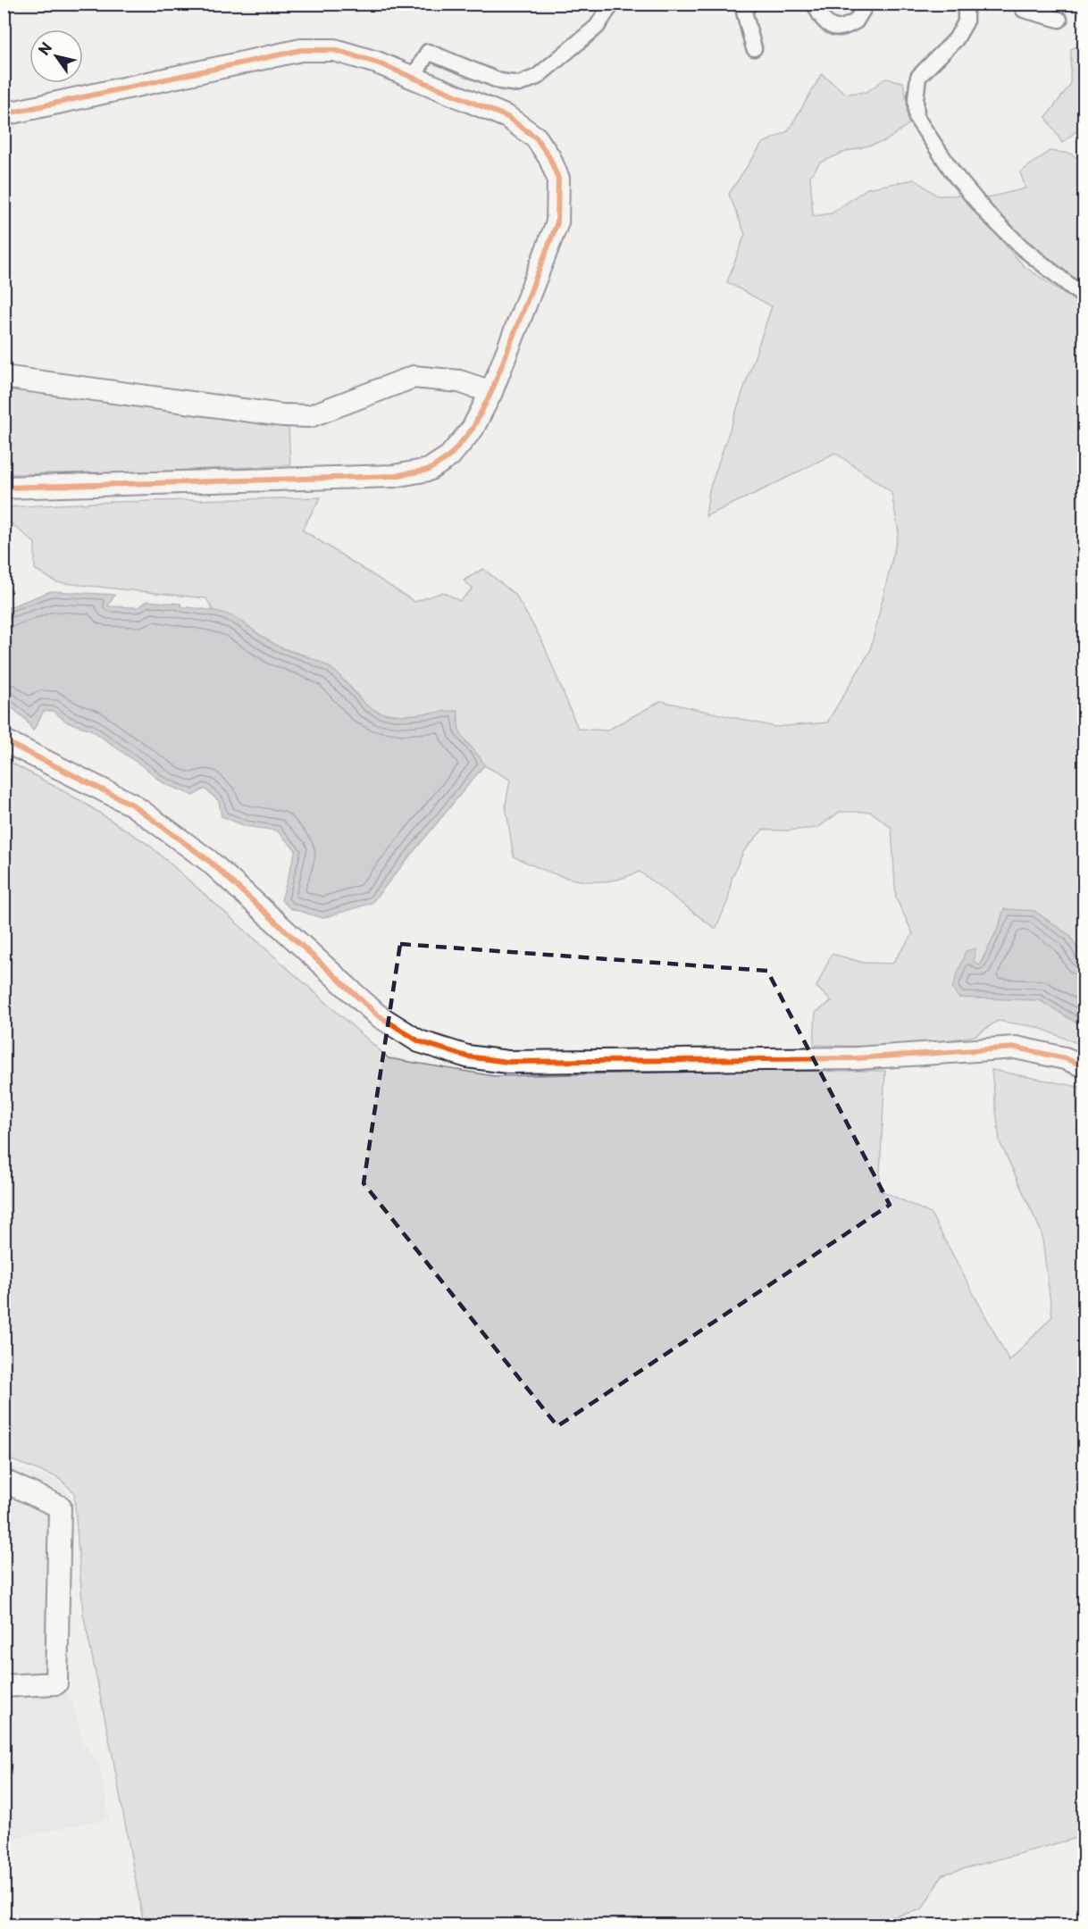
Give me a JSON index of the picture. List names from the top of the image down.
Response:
{
  "north": "top left"
}
